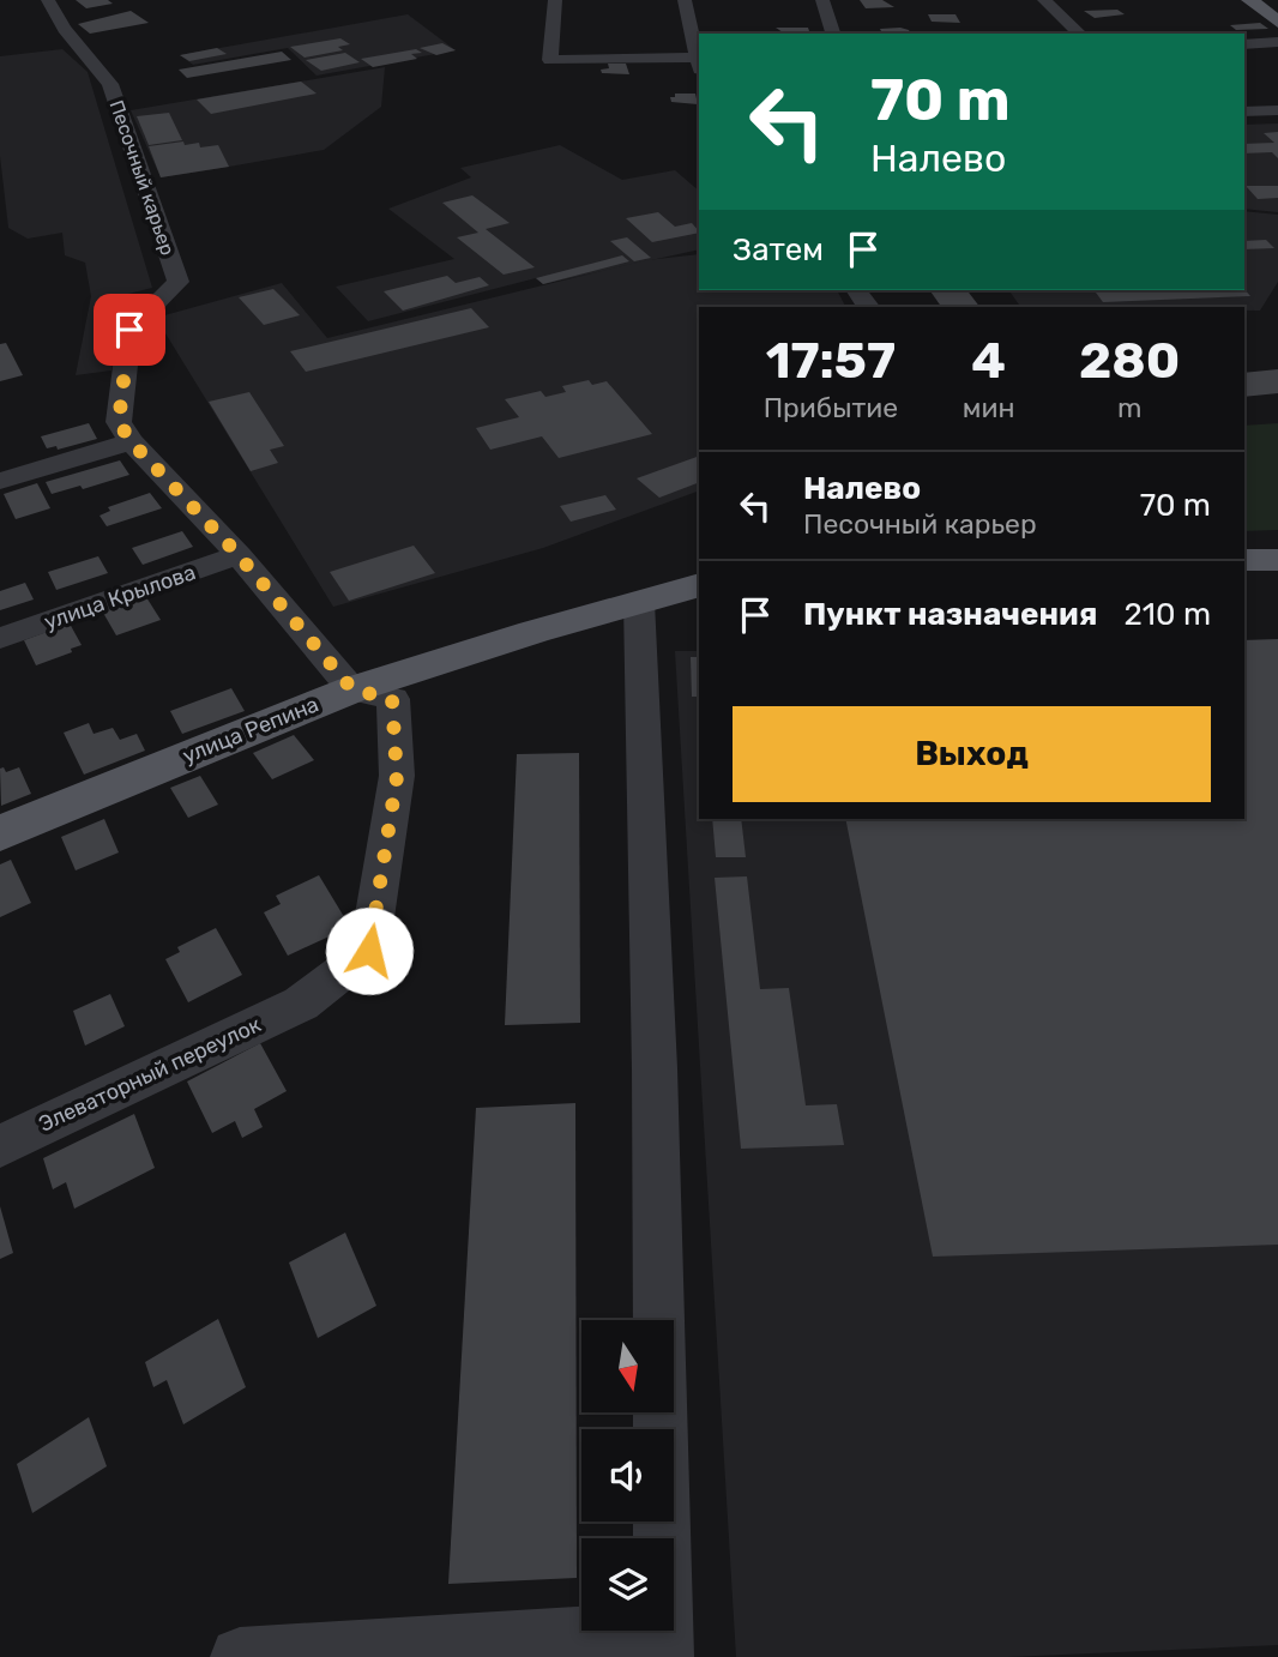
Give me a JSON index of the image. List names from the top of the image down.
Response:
{
  "streets": {
    "main road": ["улица Репина"],
    "street": ["Песочный карьер", "улица Крылова", "Элеваторный переулок"]
  },
  "crossings": [
    ["Песочный карьер", "улица Крылова"],
    ["Песочный карьер", "улица Репина"],
    ["Песочный карьер", "Элеваторный переулок"],
    ["улица Репина", "Элеваторный переулок"]
  ],
  "north": "bottom",
  "page": {
    "turn": ["70 m", "Налево"],
    "then": "Затем",
    "eta": [
      "17:57",
      "Прибытие",
      "4",
      "мин",
      "280",
      "m"
    ],
    "list": [
      {
        "name": "Налево",
        "note": "Песочный карьер",
        "value": "70 m"
      },
      {
        "name": "Пункт назначения",
        "value": "210 m"
      }
    ],
    "buttons": "Выход"
  }
}
